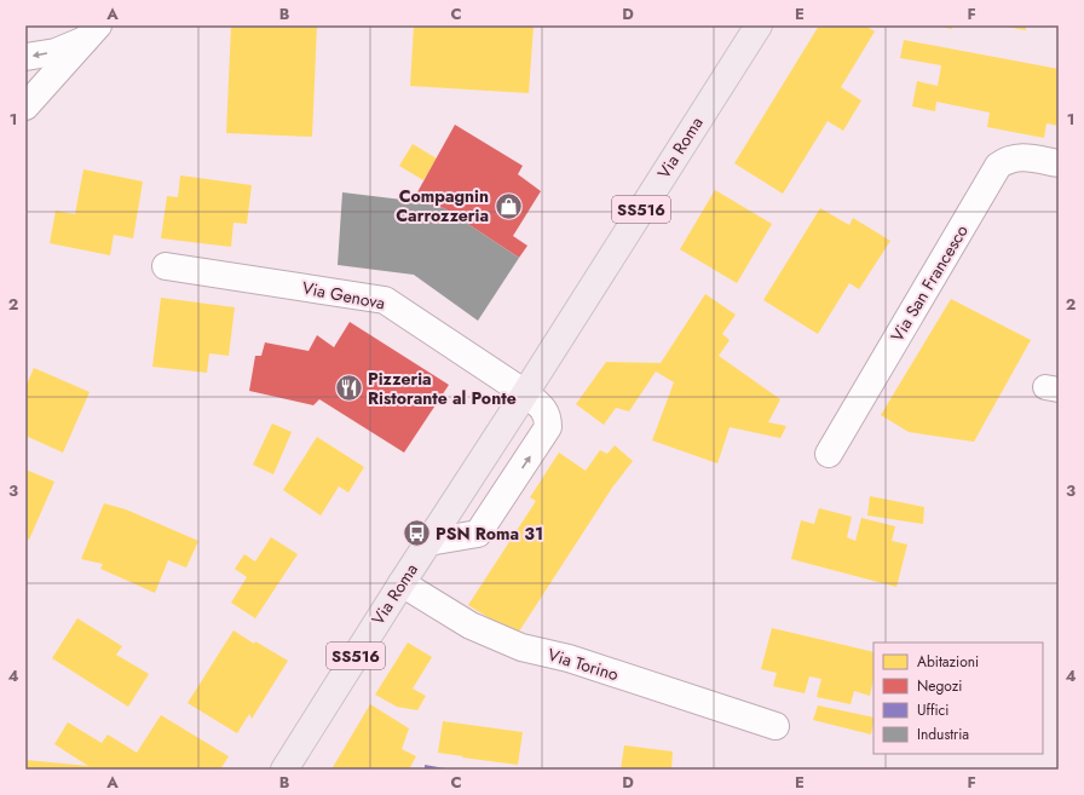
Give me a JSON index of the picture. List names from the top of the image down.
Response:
{
  "streets": {
    "main road": ["Via Roma", "SS516"],
    "street": ["Via San Francesco", "Via Genova", "Via Torino"]
  },
  "crossings": [
    ["Via Roma", "Via Genova"],
    ["Via Roma", "Via Torino"]
  ],
  "places": {
    "shop": ["Compagnin Carrozzeria"],
    "restaurant": ["Pizzeria Ristorante al Ponte"],
    "bus stop": ["PSN Roma 31"]
  },
  "legend": [
    "Abitazioni",
    "Negozi",
    "Uffici",
    "Industria"
  ],
  "grid": {
    "columns": [
      "A",
      "B",
      "C",
      "D",
      "E",
      "F"
    ],
    "rows": [
      "1",
      "2",
      "3",
      "4"
    ]
  }
}
